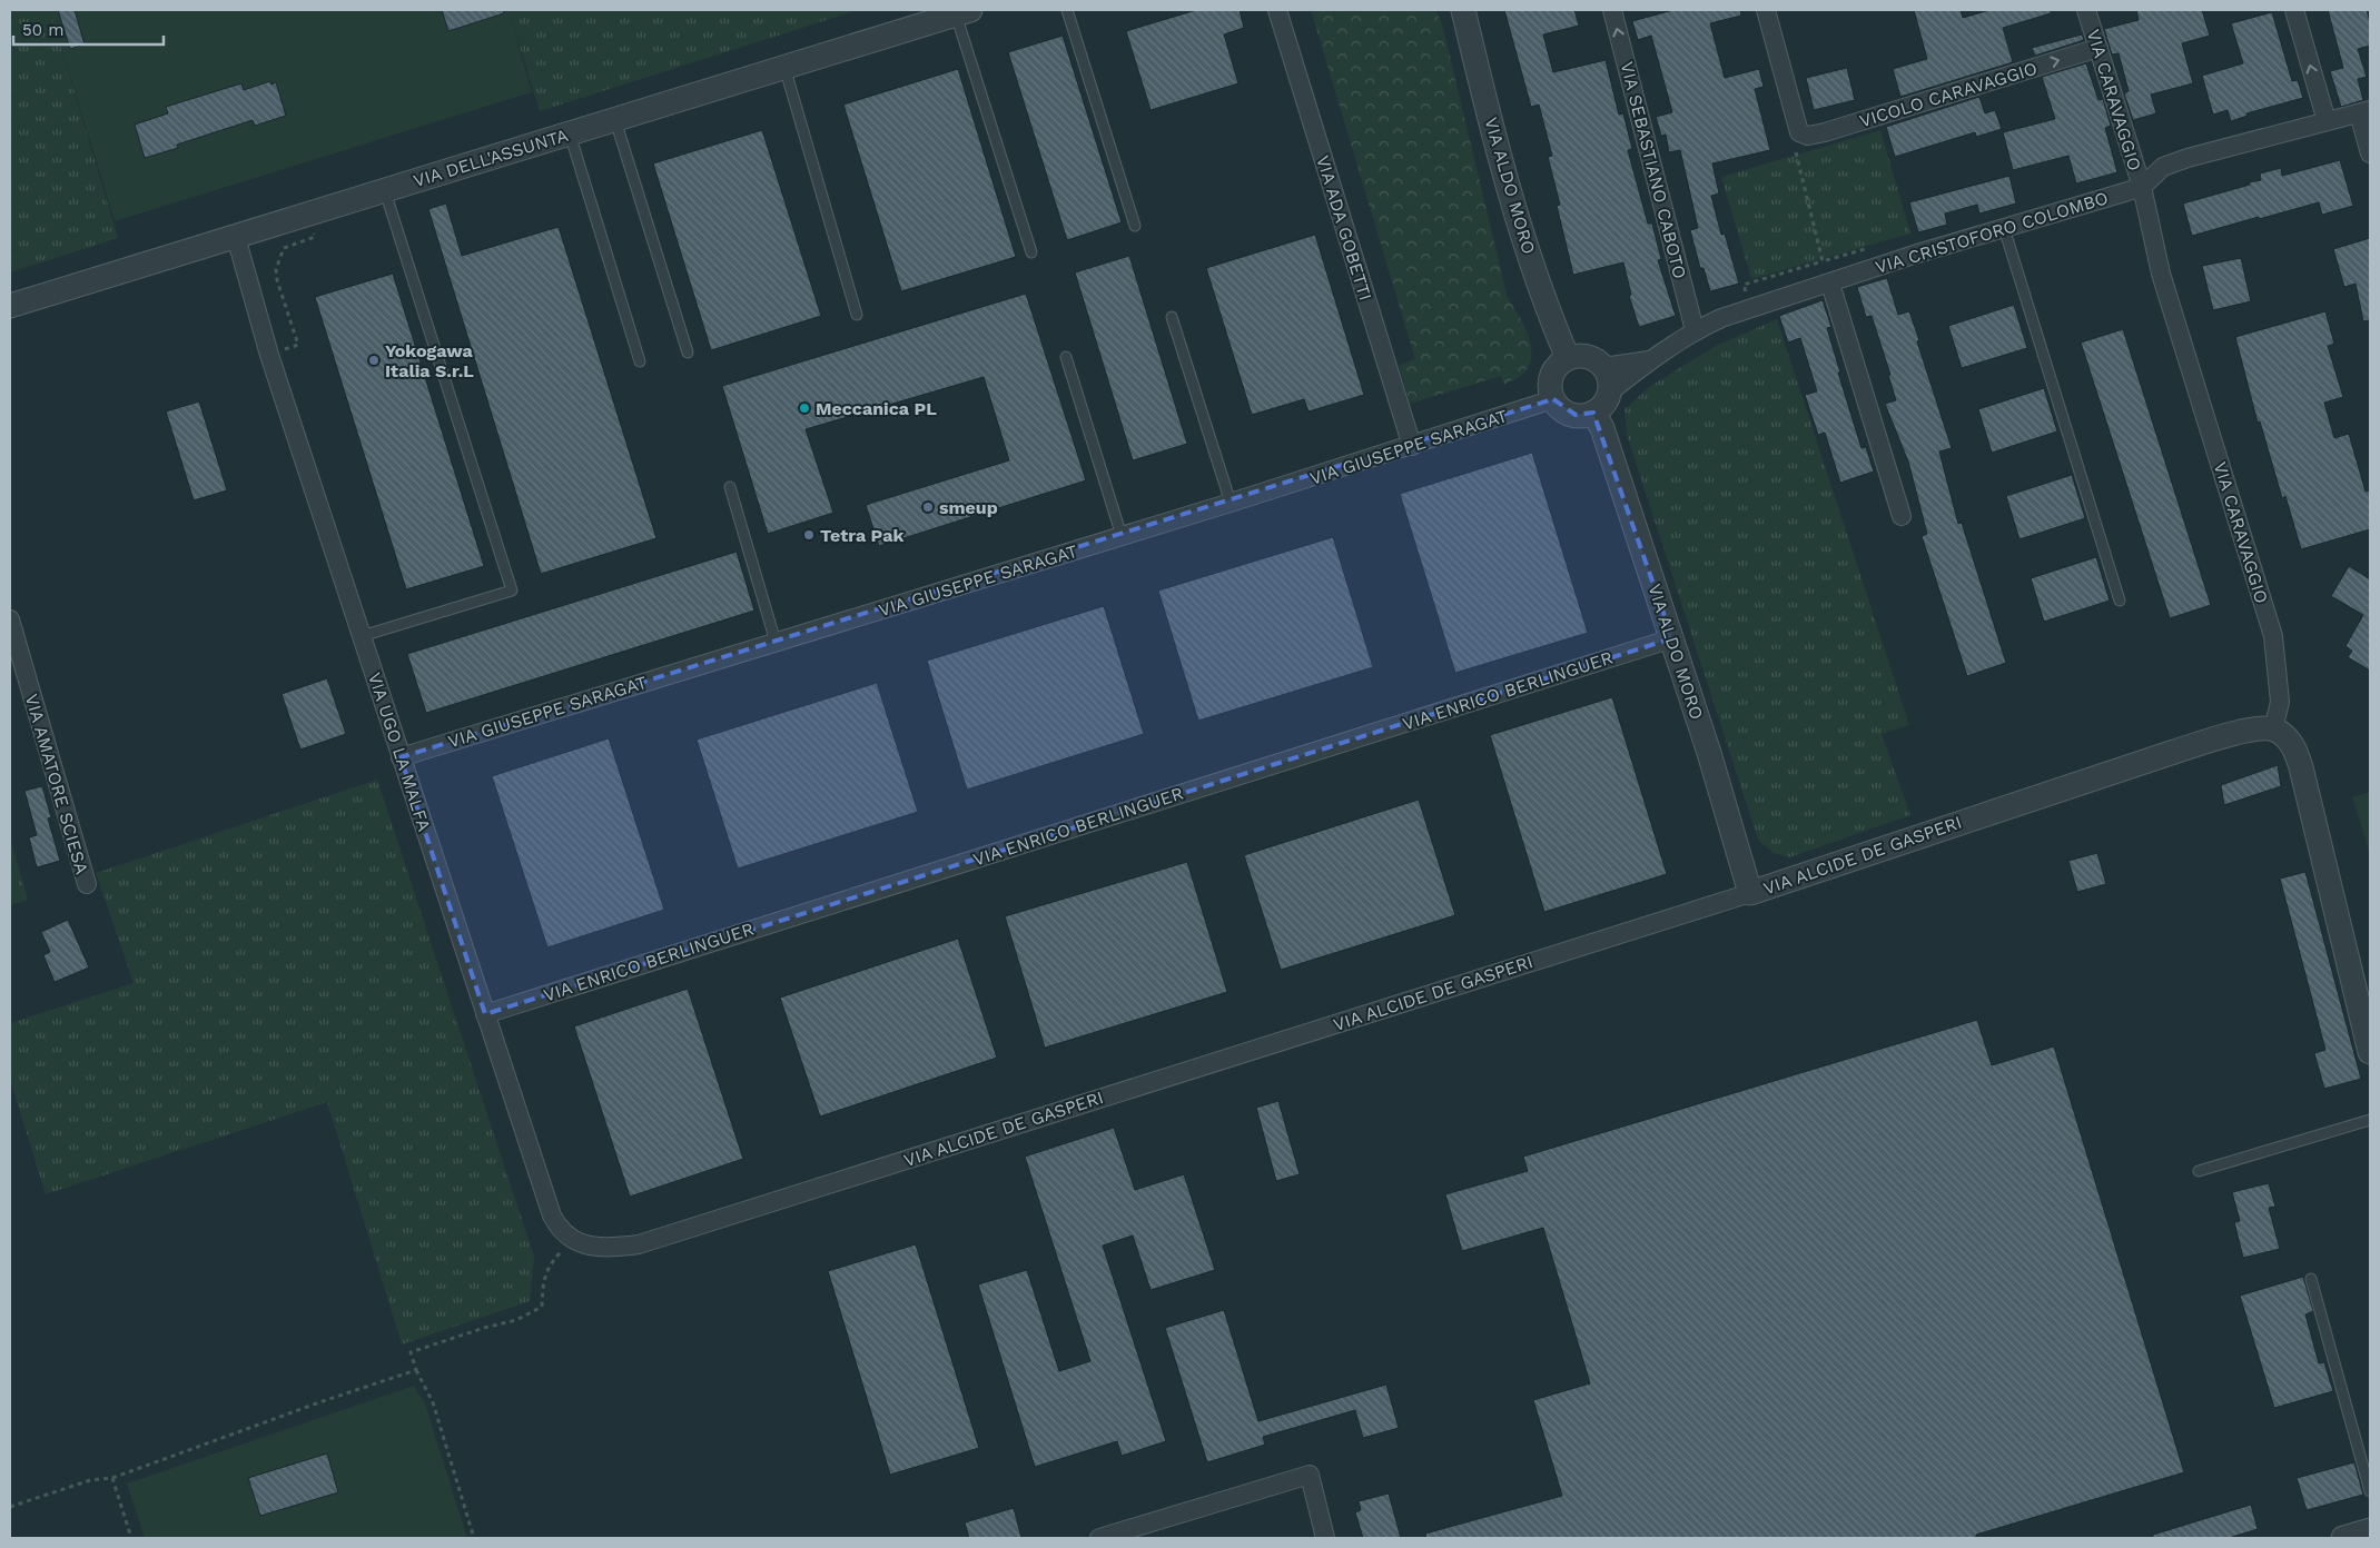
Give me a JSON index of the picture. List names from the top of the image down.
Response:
{
  "streets": {
    "street": [
      "VICOLO CARAVAGGIO",
      "VIA CARAVAGGIO",
      "VIA DELL'ASSUNTA",
      "VIA SEBASTIANO CABOTO",
      "VIA ALDO MORO",
      "VIA ADA GOBETTI",
      "VIA CRISTOFORO COLOMBO",
      "VIA GIUSEPPE SARAGAT",
      "VIA ENRICO BERLINGUER",
      "VIA UGO LA MALFA",
      "VIA AMATORE SCIESA",
      "VIA ALCIDE DE GASPERI"
    ]
  },
  "crossings": [
    ["VICOLO CARAVAGGIO", "VIA CARAVAGGIO"],
    ["VIA CARAVAGGIO", "VIA CRISTOFORO COLOMBO"],
    ["VIA CARAVAGGIO", "VIA ALCIDE DE GASPERI"],
    ["VIA DELL'ASSUNTA", "VIA UGO LA MALFA"],
    ["VIA SEBASTIANO CABOTO", "VIA CRISTOFORO COLOMBO"],
    ["VIA ALDO MORO", "VIA CRISTOFORO COLOMBO"],
    ["VIA ALDO MORO", "VIA GIUSEPPE SARAGAT"],
    ["VIA ALDO MORO", "VIA ENRICO BERLINGUER"],
    ["VIA ALDO MORO", "VIA ALCIDE DE GASPERI"],
    ["VIA ADA GOBETTI", "VIA GIUSEPPE SARAGAT"],
    ["VIA CRISTOFORO COLOMBO", "VIA GIUSEPPE SARAGAT"],
    ["VIA GIUSEPPE SARAGAT", "VIA UGO LA MALFA"],
    ["VIA ENRICO BERLINGUER", "VIA UGO LA MALFA"],
    ["VIA UGO LA MALFA", "VIA ALCIDE DE GASPERI"]
  ],
  "one_way": ["VICOLO CARAVAGGIO"],
  "places": [
    "Yokogawa Italia S.r.L",
    "Meccanica PL",
    "smeup",
    "Tetra Pak"
  ],
  "scale_bar": "50 m"
}
